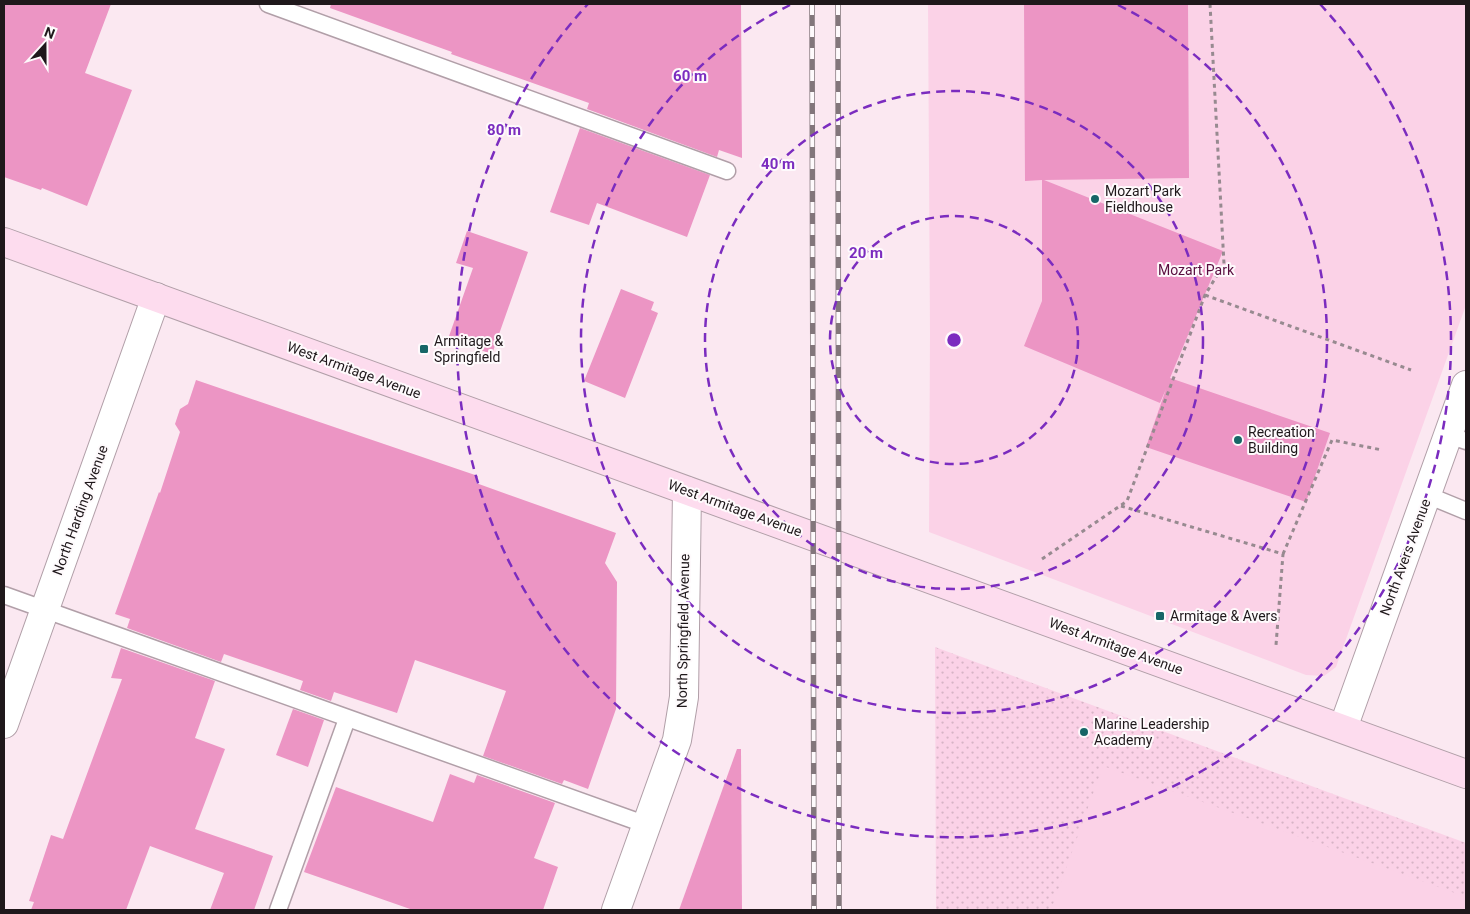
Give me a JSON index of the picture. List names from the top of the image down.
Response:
{
  "streets": {
    "main road": ["West Armitage Avenue"],
    "street": ["North Harding Avenue", "North Avers Avenue", "North Springfield Avenue"]
  },
  "crossings": [
    ["West Armitage Avenue", "North Harding Avenue"],
    ["West Armitage Avenue", "North Avers Avenue"],
    ["West Armitage Avenue", "North Springfield Avenue"]
  ],
  "parks": ["Mozart Park"],
  "places": {
    "other": ["Mozart Park Fieldhouse", "Recreation Building", "Marine Leadership Academy"],
    "transit": ["Armitage & Springfield", "Armitage & Avers"]
  },
  "north": "top",
  "rings": [
    "60 m",
    "80 m",
    "40 m",
    "20 m"
  ]
}
